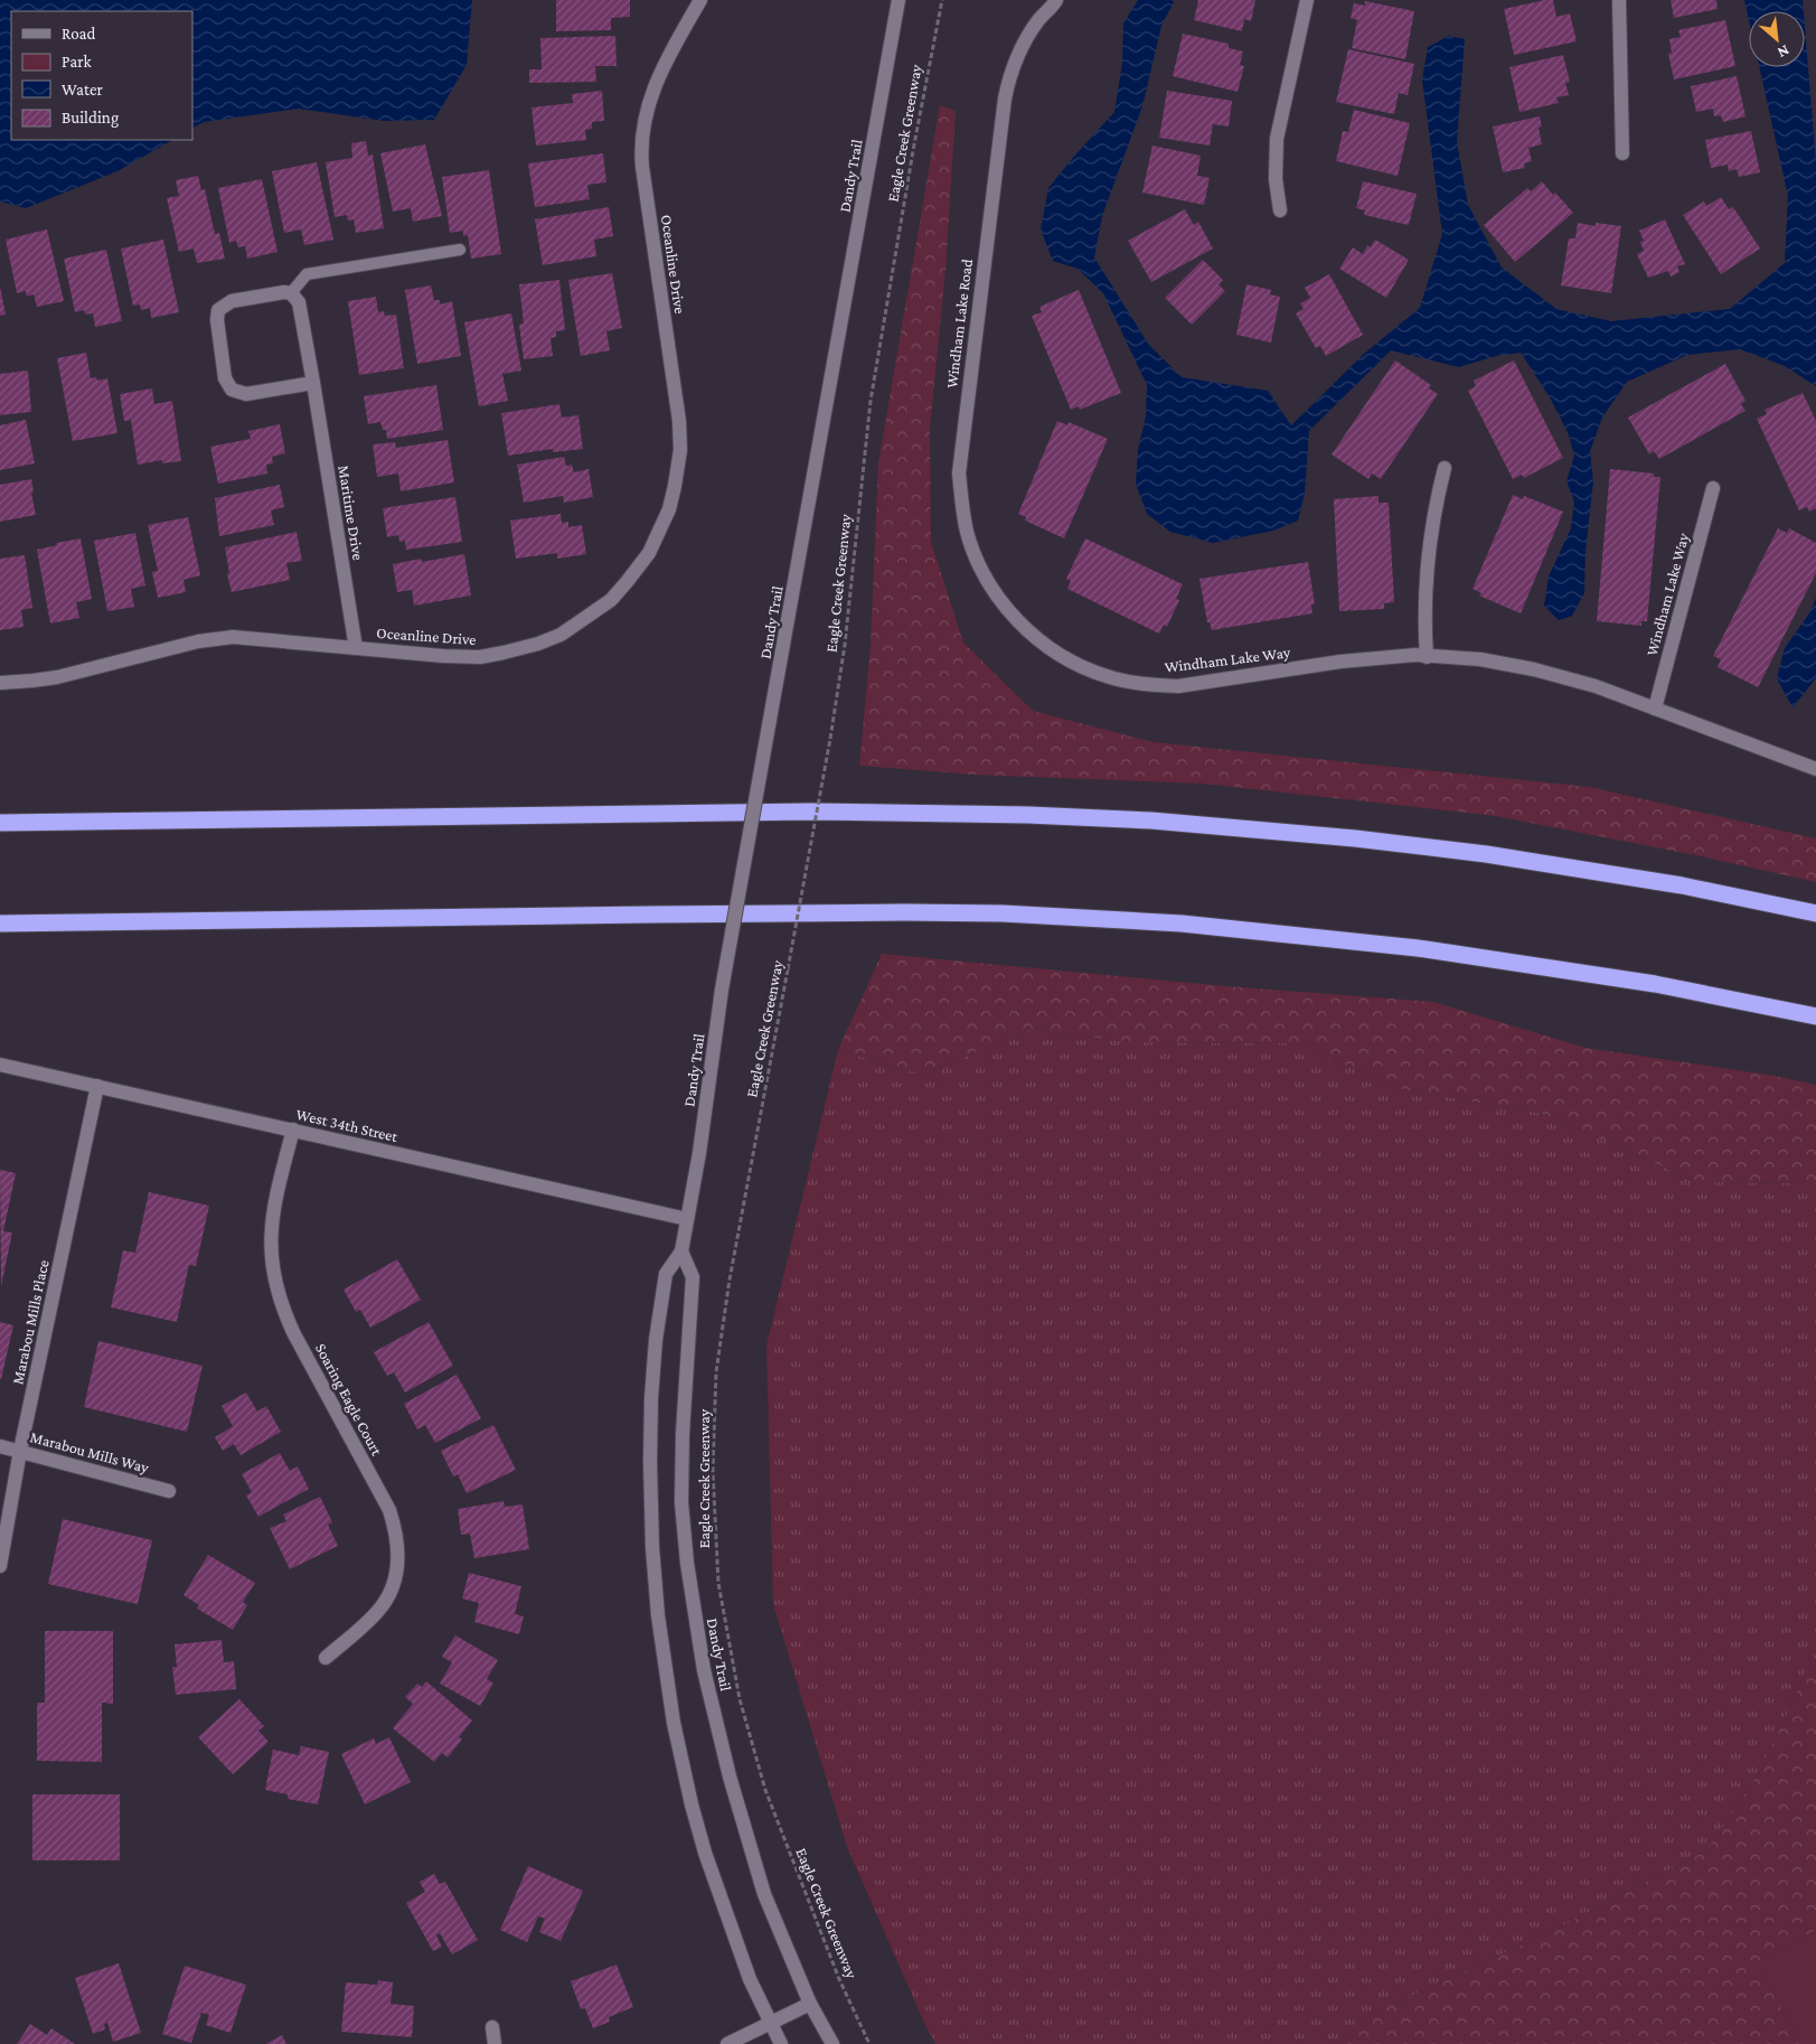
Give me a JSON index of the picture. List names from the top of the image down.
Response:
{
  "streets": {
    "street": [
      "Dandy Trail",
      "Oceanline Drive",
      "Windham Lake Road",
      "Maritime Drive",
      "Windham Lake Way",
      "West 34th Street",
      "Marabou Mills Place",
      "Soaring Eagle Court",
      "Marabou Mills Way"
    ],
    "path": ["Eagle Creek Greenway"]
  },
  "crossings": [
    ["Dandy Trail", "West 34th Street"],
    ["Oceanline Drive", "Maritime Drive"],
    ["Windham Lake Road", "Windham Lake Way"],
    ["West 34th Street", "Marabou Mills Place"],
    ["West 34th Street", "Soaring Eagle Court"],
    ["Marabou Mills Place", "Marabou Mills Way"]
  ],
  "legend": [
    "Road",
    "Park",
    "Water",
    "Building"
  ],
  "north": "bottom right"
}
